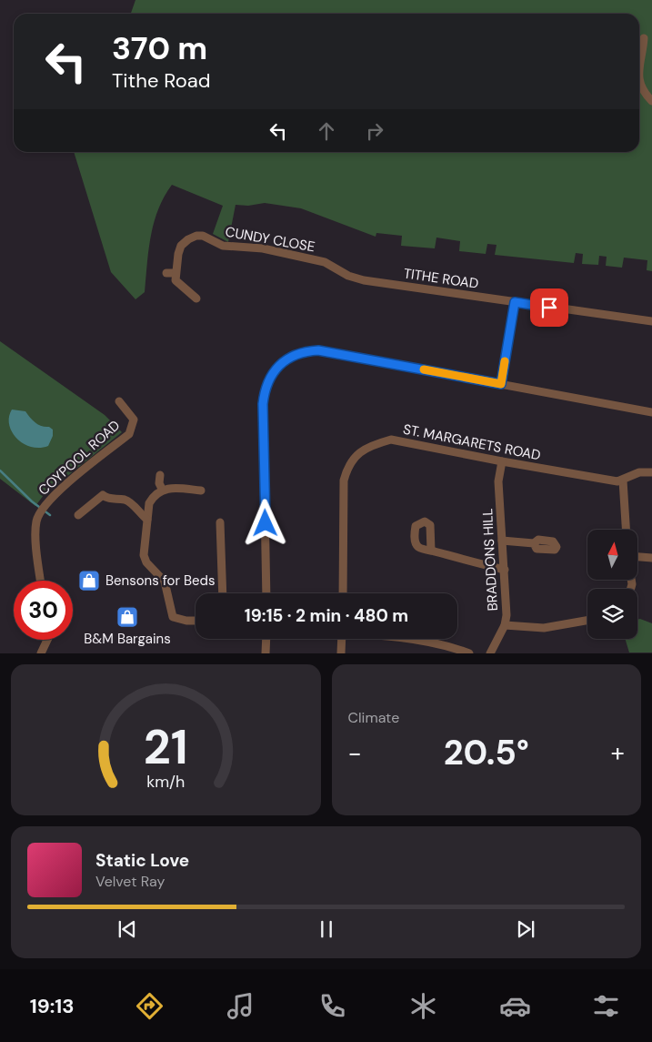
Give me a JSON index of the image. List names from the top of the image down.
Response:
{
  "streets": {
    "street": [
      "CUNDY CLOSE",
      "TITHE ROAD",
      "ST. MARGARETS ROAD",
      "COYPOOL ROAD",
      "BRADDONS HILL"
    ]
  },
  "crossings": [
    ["CUNDY CLOSE", "TITHE ROAD"],
    ["ST. MARGARETS ROAD", "BRADDONS HILL"]
  ],
  "places": {
    "shop": ["Bensons for Beds", "B&M Bargains"]
  },
  "north": "top",
  "page": {
    "turn": ["370 m", "Tithe Road"],
    "limit": "30",
    "trip": "19:15 · 2 min · 480 m",
    "tile": "Climate",
    "heat": ["−", "20.5°", "+"],
    "song": ["Static Love", "Velvet Ray"],
    "tabs": "19:13",
    "gauge": ["21", "km/h"]
  }
}
